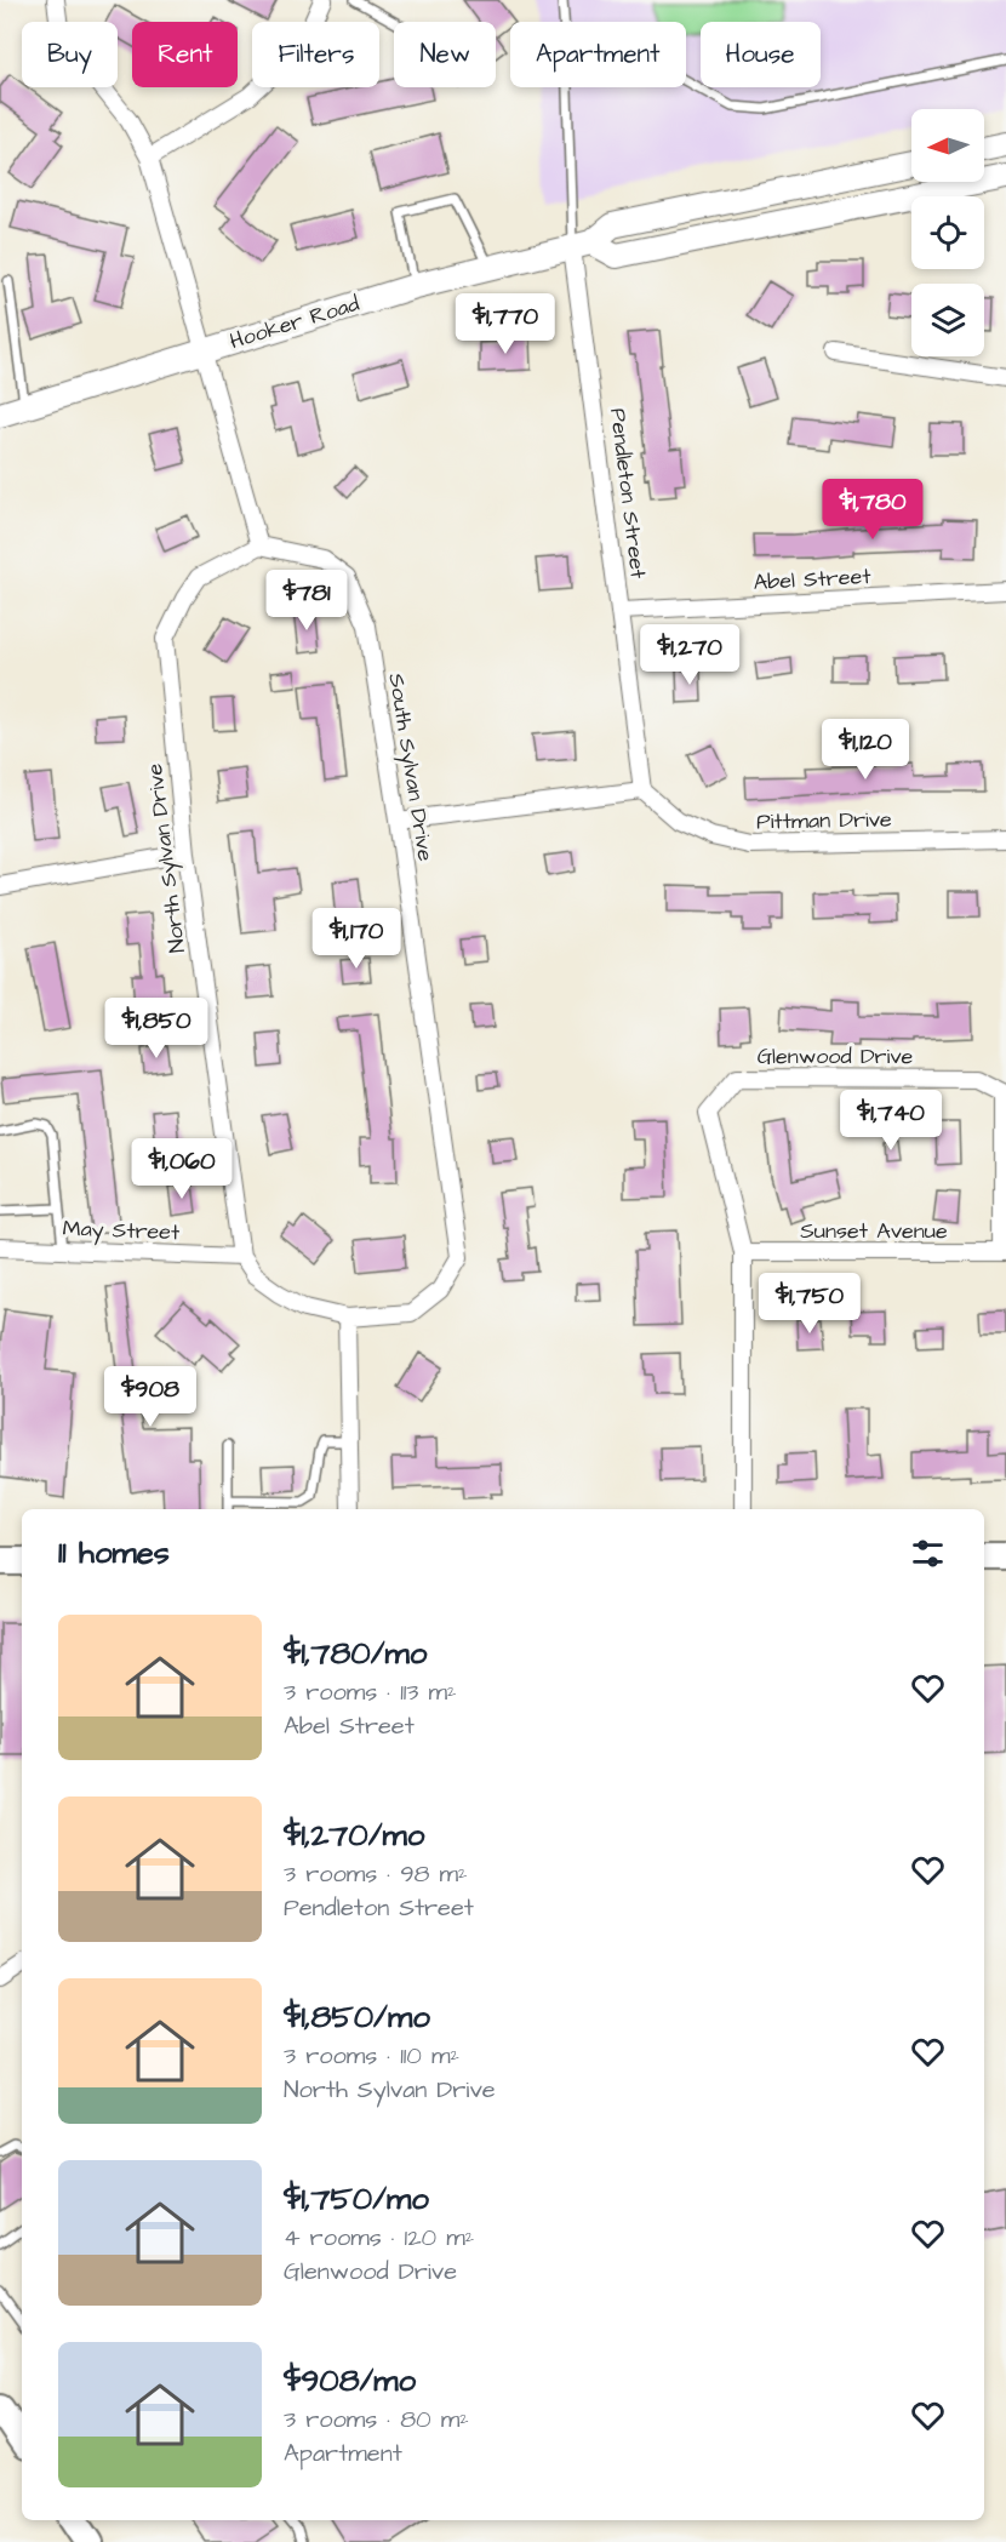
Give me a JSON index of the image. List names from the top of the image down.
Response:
{
  "streets": {
    "main road": ["Hooker Road"],
    "street": [
      "Pendleton Street",
      "Abel Street",
      "South Sylvan Drive",
      "Pittman Drive",
      "North Sylvan Drive",
      "Glenwood Drive",
      "May Street",
      "Sunset Avenue"
    ]
  },
  "crossings": [
    ["Hooker Road", "Pendleton Street"],
    ["Pendleton Street", "Abel Street"],
    ["Pendleton Street", "Pittman Drive"],
    ["South Sylvan Drive", "North Sylvan Drive"],
    ["North Sylvan Drive", "May Street"],
    ["Glenwood Drive", "Sunset Avenue"]
  ],
  "north": "left",
  "page": {
    "chip": [
      "Buy",
      "Rent",
      "Filters",
      "New",
      "Apartment",
      "House"
    ],
    "price": [
      "$1,770",
      "$1,780",
      "$781",
      "$1,270",
      "$1,120",
      "$1,170",
      "$1,850",
      "$1,740",
      "$1,060",
      "$1,750",
      "$908"
    ],
    "heading": "11 homes",
    "list": [
      {
        "name": "$1,780/mo",
        "note": "3 rooms · 113 m² · Abel Street"
      },
      {
        "name": "$1,270/mo",
        "note": "3 rooms · 98 m² · Pendleton Street"
      },
      {
        "name": "$1,850/mo",
        "note": "3 rooms · 110 m² · North Sylvan Drive"
      },
      {
        "name": "$1,750/mo",
        "note": "4 rooms · 120 m² · Glenwood Drive"
      },
      {
        "name": "$908/mo",
        "note": "3 rooms · 80 m² · Apartment"
      }
    ]
  }
}
